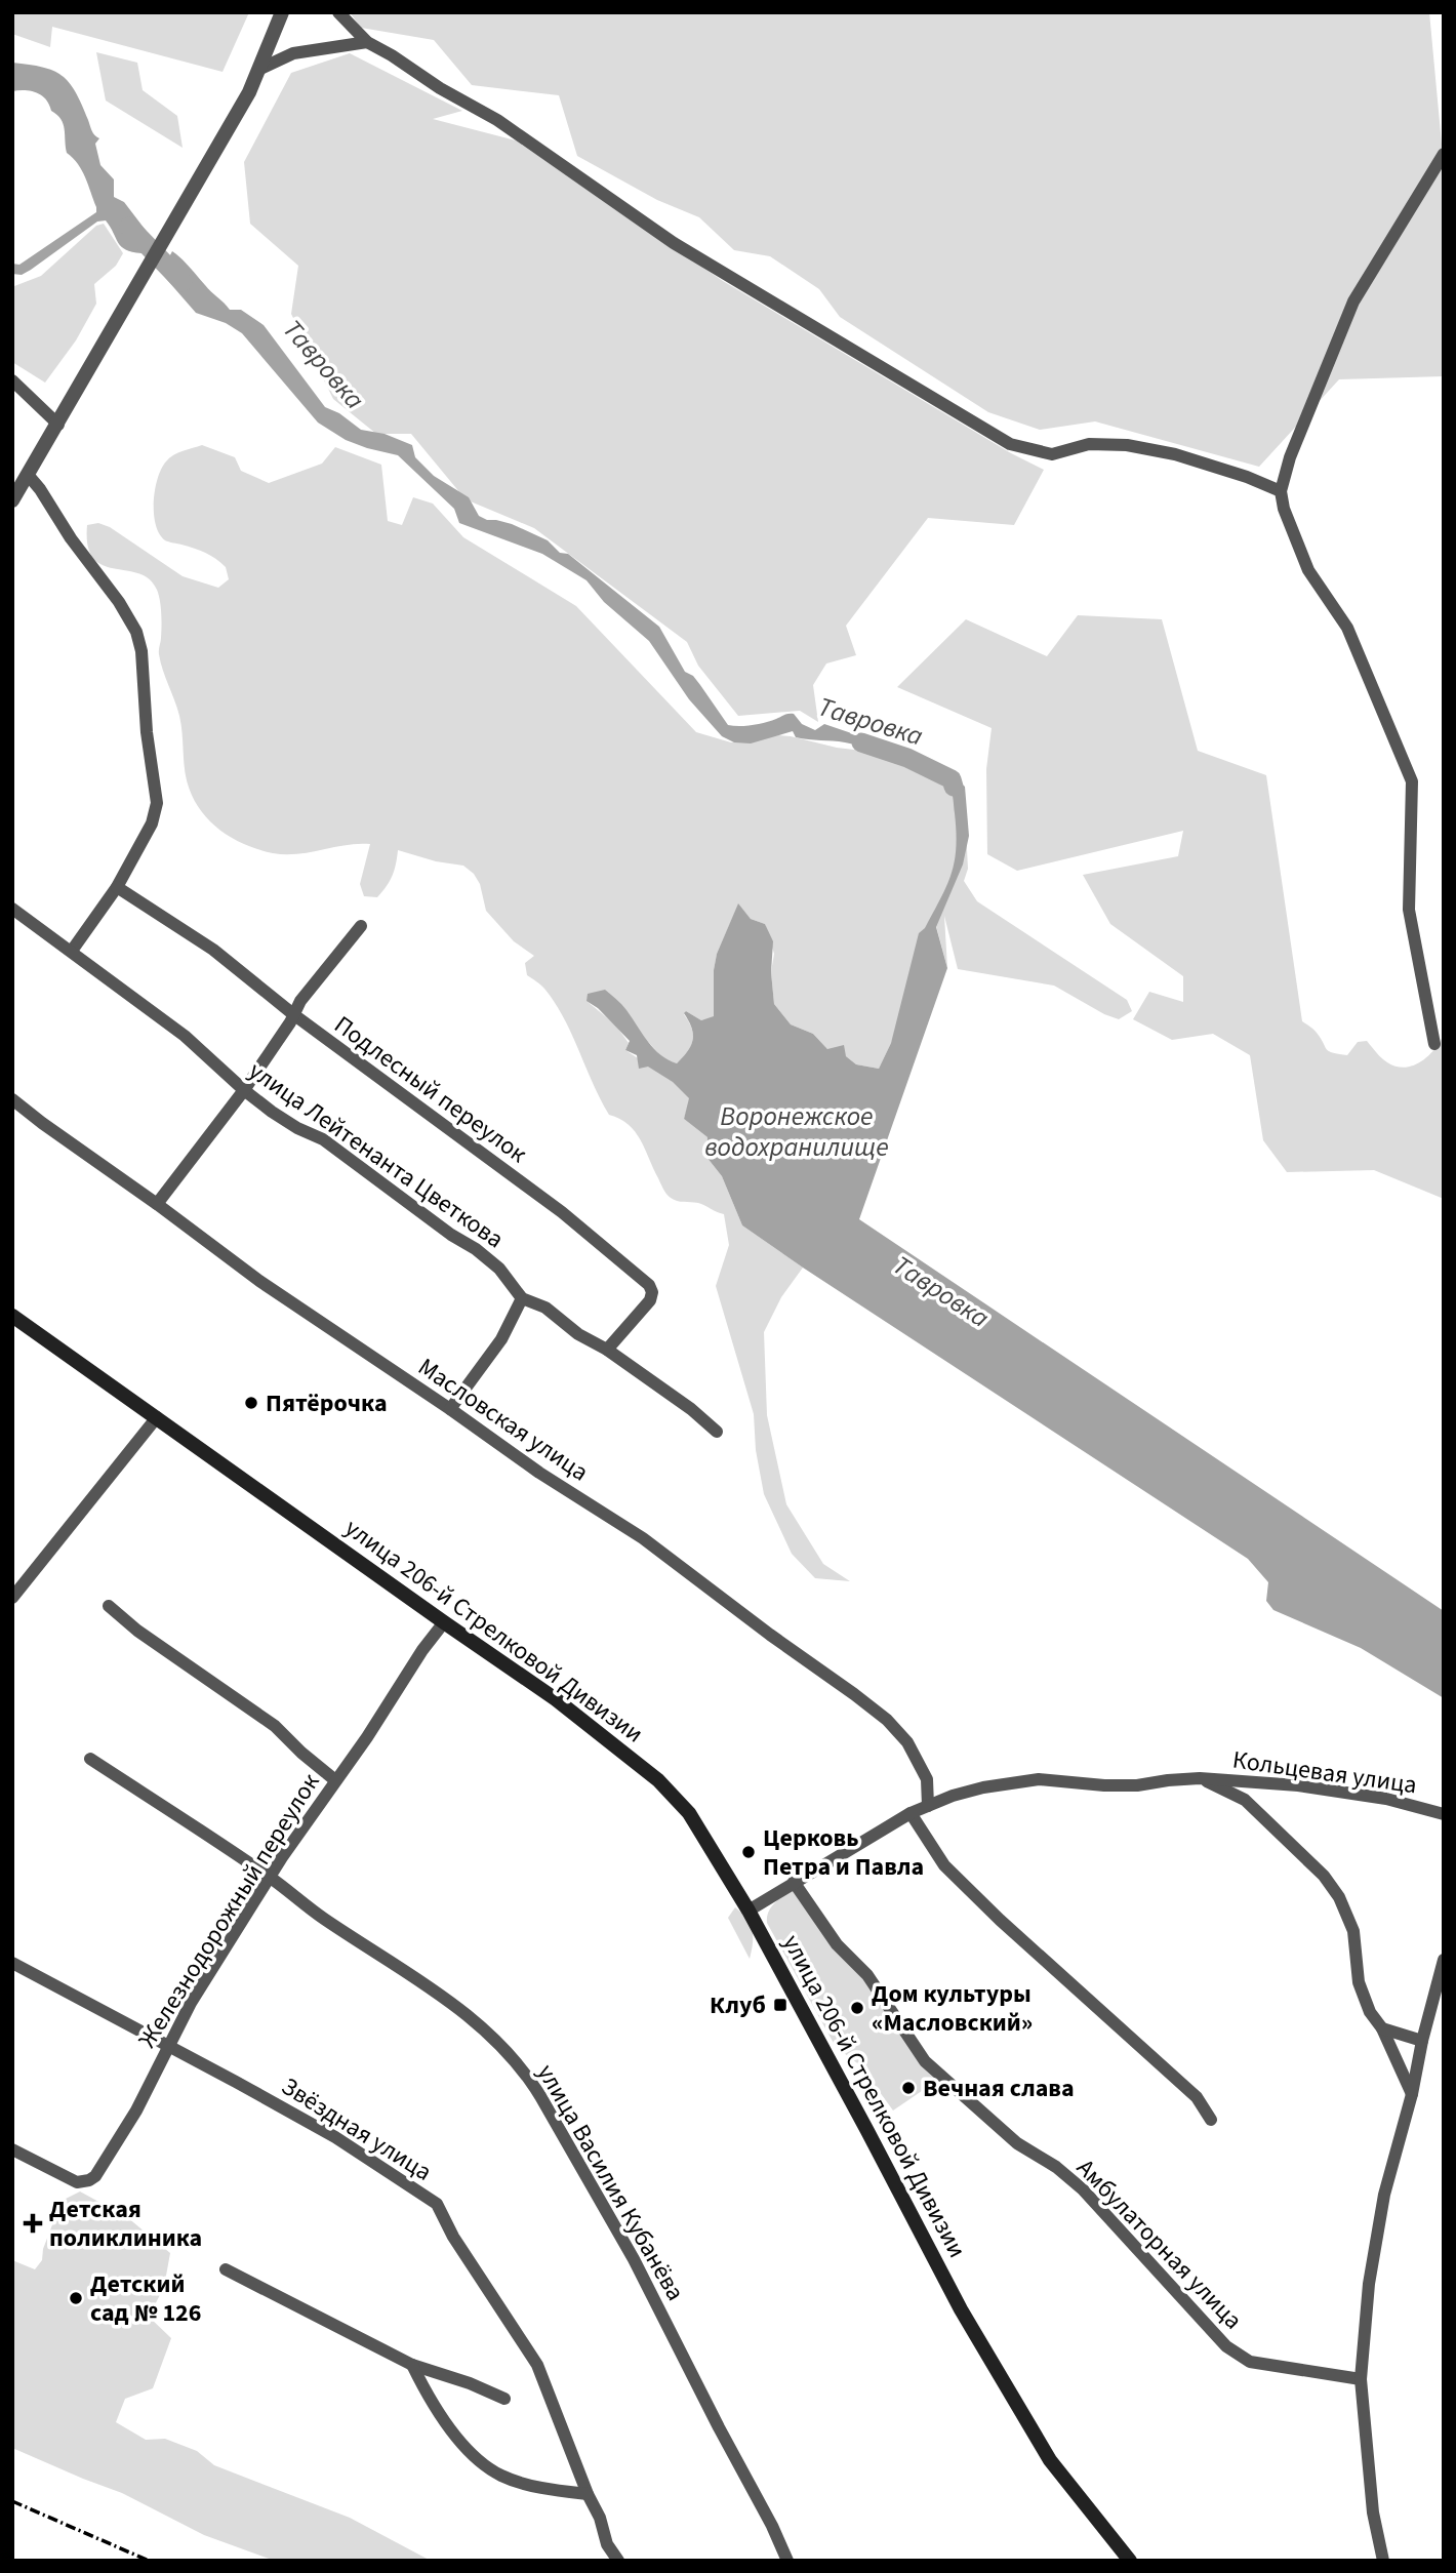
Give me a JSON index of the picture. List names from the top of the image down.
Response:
{
  "streets": {
    "main road": ["улица 206-й Стрелковой Дивизии"],
    "street": [
      "Подлесный переулок",
      "улица Лейтенанта Цветкова",
      "Масловская улица",
      "Кольцевая улица",
      "Железнодорожный переулок",
      "Звёздная улица",
      "улица Василия Кубанёва",
      "Амбулаторная улица"
    ]
  },
  "crossings": [
    ["Подлесный переулок", "улица Лейтенанта Цветкова"],
    ["Масловская улица", "Кольцевая улица"],
    ["улица 206-й Стрелковой Дивизии", "Кольцевая улица"],
    ["улица 206-й Стрелковой Дивизии", "Железнодорожный переулок"],
    ["Кольцевая улица", "Амбулаторная улица"],
    ["Железнодорожный переулок", "Звёздная улица"],
    ["Железнодорожный переулок", "улица Василия Кубанёва"]
  ],
  "water": ["Тавровка", "Воронежское водохранилище"],
  "places": {
    "other": [
      "Пятёрочка",
      "Церковь Петра и Павла",
      "Дом культуры «Масловский»",
      "Вечная слава",
      "Детский сад № 126"
    ],
    "transit": ["Клуб"],
    "health": ["Детская поликлиника"]
  }
}
